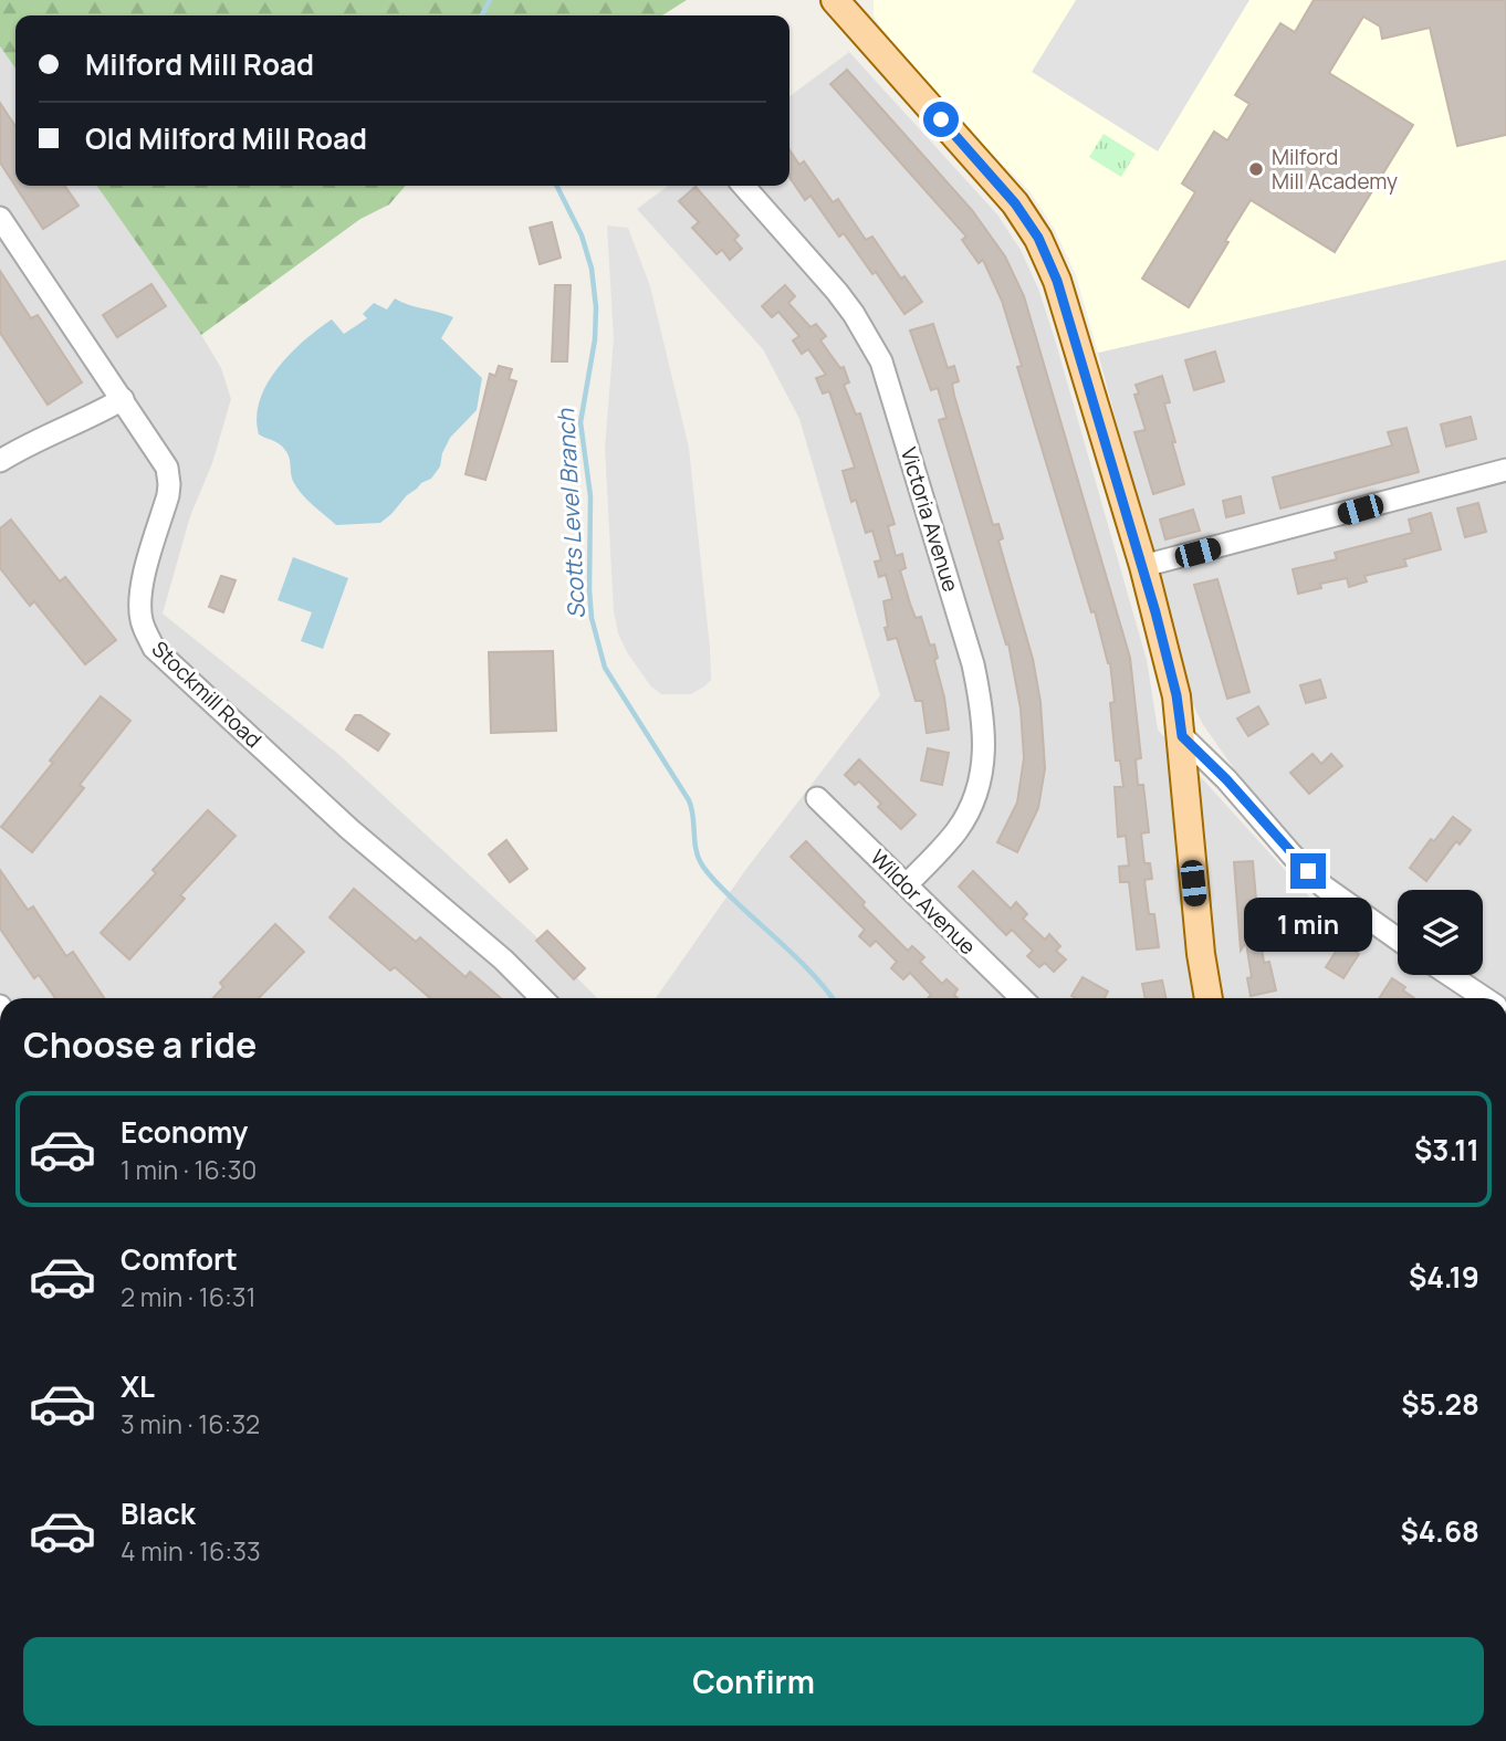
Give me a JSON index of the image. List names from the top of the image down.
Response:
{
  "streets": {
    "street": ["Victoria Avenue", "Stockmill Road", "Wildor Avenue"]
  },
  "crossings": [
    ["Victoria Avenue", "Wildor Avenue"]
  ],
  "water": ["Scotts Level Branch"],
  "places": ["Milford Mill Academy"],
  "page": {
    "banner": ["Milford Mill Road", "Old Milford Mill Road"],
    "bubble": "1 min",
    "heading": "Choose a ride",
    "list": [
      {
        "name": "Economy",
        "note": "1 min · 16:30",
        "value": "$3.11"
      },
      {
        "name": "Comfort",
        "note": "2 min · 16:31",
        "value": "$4.19"
      },
      {
        "name": "XL",
        "note": "3 min · 16:32",
        "value": "$5.28"
      },
      {
        "name": "Black",
        "note": "4 min · 16:33",
        "value": "$4.68"
      }
    ],
    "buttons": "Confirm"
  }
}
